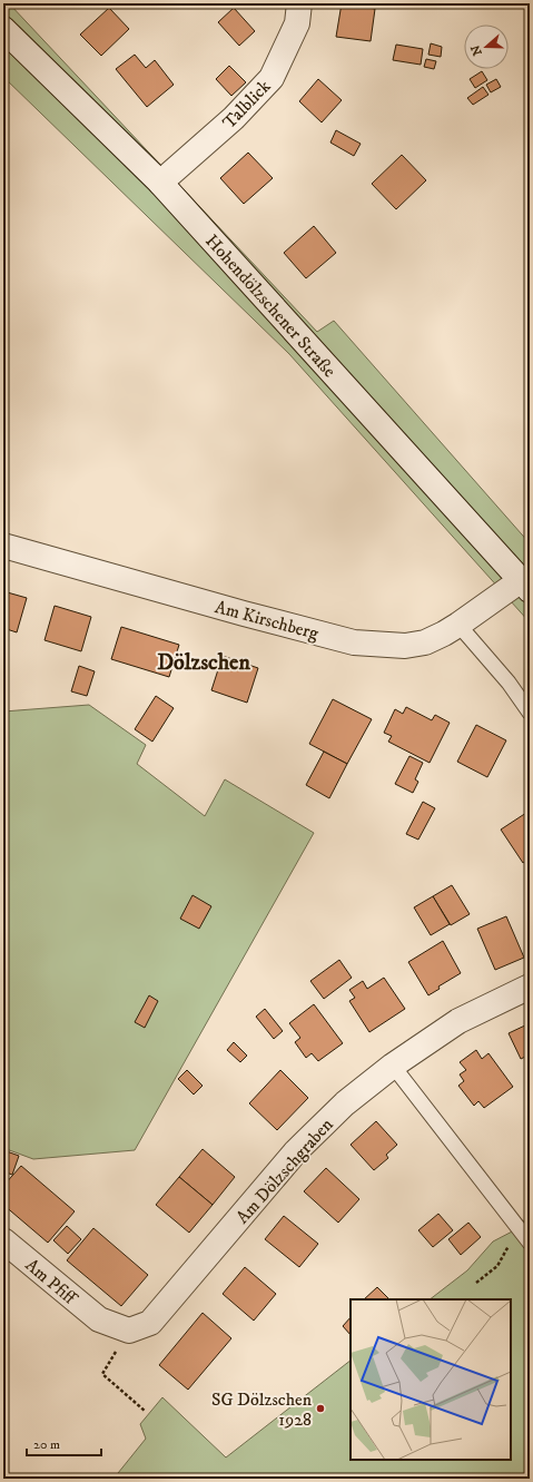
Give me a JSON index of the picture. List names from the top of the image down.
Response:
{
  "streets": {
    "street": [
      "Talblick",
      "Hohendölzschener Straße",
      "Am Kirschberg",
      "Am Dölzschgraben",
      "Am Pfiff"
    ]
  },
  "crossings": [
    ["Talblick", "Hohendölzschener Straße"],
    ["Hohendölzschener Straße", "Am Kirschberg"],
    ["Am Dölzschgraben", "Am Pfiff"]
  ],
  "districts": ["Dölzschen"],
  "places": ["SG Dölzschen 1928"],
  "scale_bar": "20 m",
  "north": "left"
}
